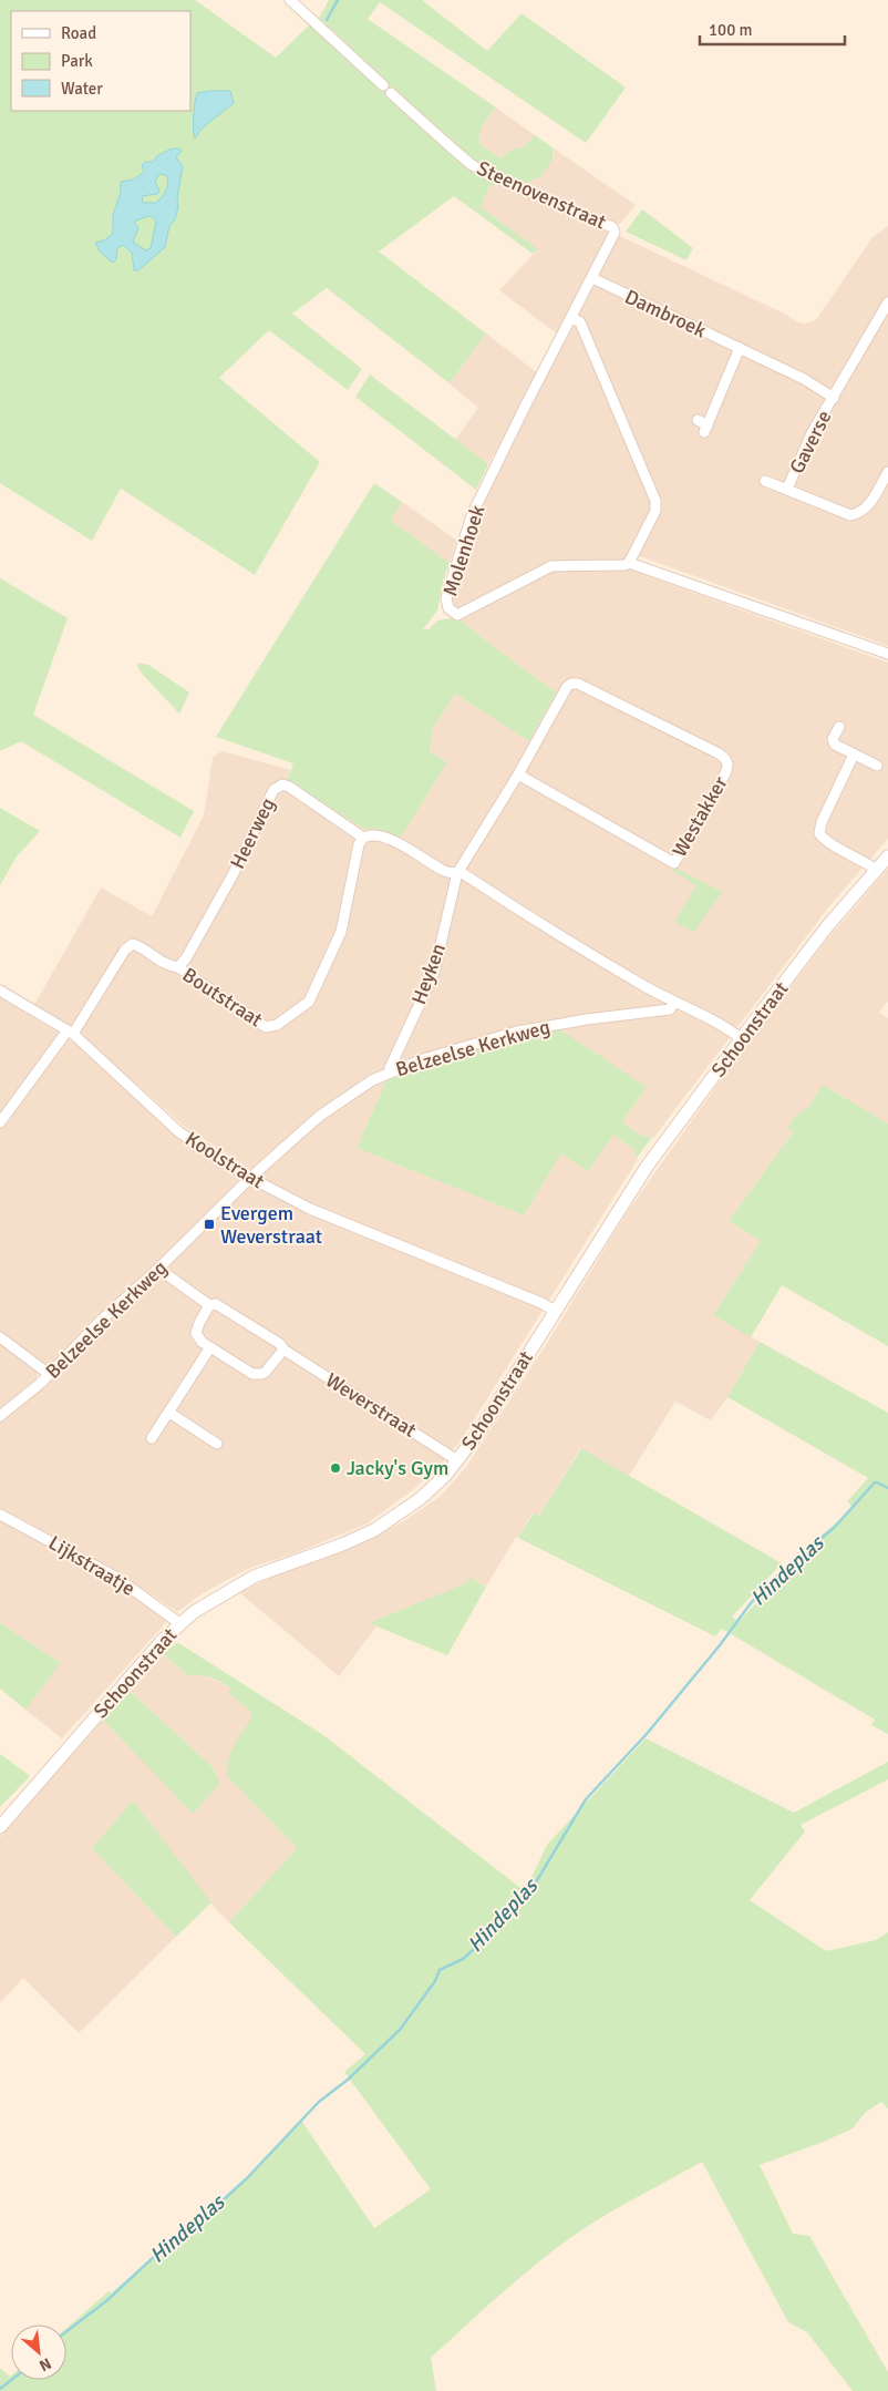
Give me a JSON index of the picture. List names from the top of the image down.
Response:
{
  "streets": {
    "street": [
      "Steenovenstraat",
      "Dambroek",
      "Gaverse",
      "Molenhoek",
      "Westakker",
      "Heerweg",
      "Heyken",
      "Boutstraat",
      "Schoonstraat",
      "Belzeelse Kerkweg",
      "Koolstraat",
      "Weverstraat",
      "Lijkstraatje"
    ]
  },
  "crossings": [
    ["Steenovenstraat", "Molenhoek"],
    ["Dambroek", "Gaverse"],
    ["Dambroek", "Molenhoek"],
    ["Heerweg", "Boutstraat"],
    ["Heyken", "Belzeelse Kerkweg"],
    ["Boutstraat", "Koolstraat"],
    ["Schoonstraat", "Koolstraat"],
    ["Schoonstraat", "Weverstraat"],
    ["Schoonstraat", "Lijkstraatje"],
    ["Belzeelse Kerkweg", "Koolstraat"],
    ["Belzeelse Kerkweg", "Weverstraat"]
  ],
  "water": ["Hindeplas"],
  "places": {
    "transit": ["Evergem Weverstraat"],
    "other": ["Jacky's Gym"]
  },
  "legend": ["Road", "Park", "Water"],
  "scale_bar": "100 m",
  "north": "bottom right"
}
